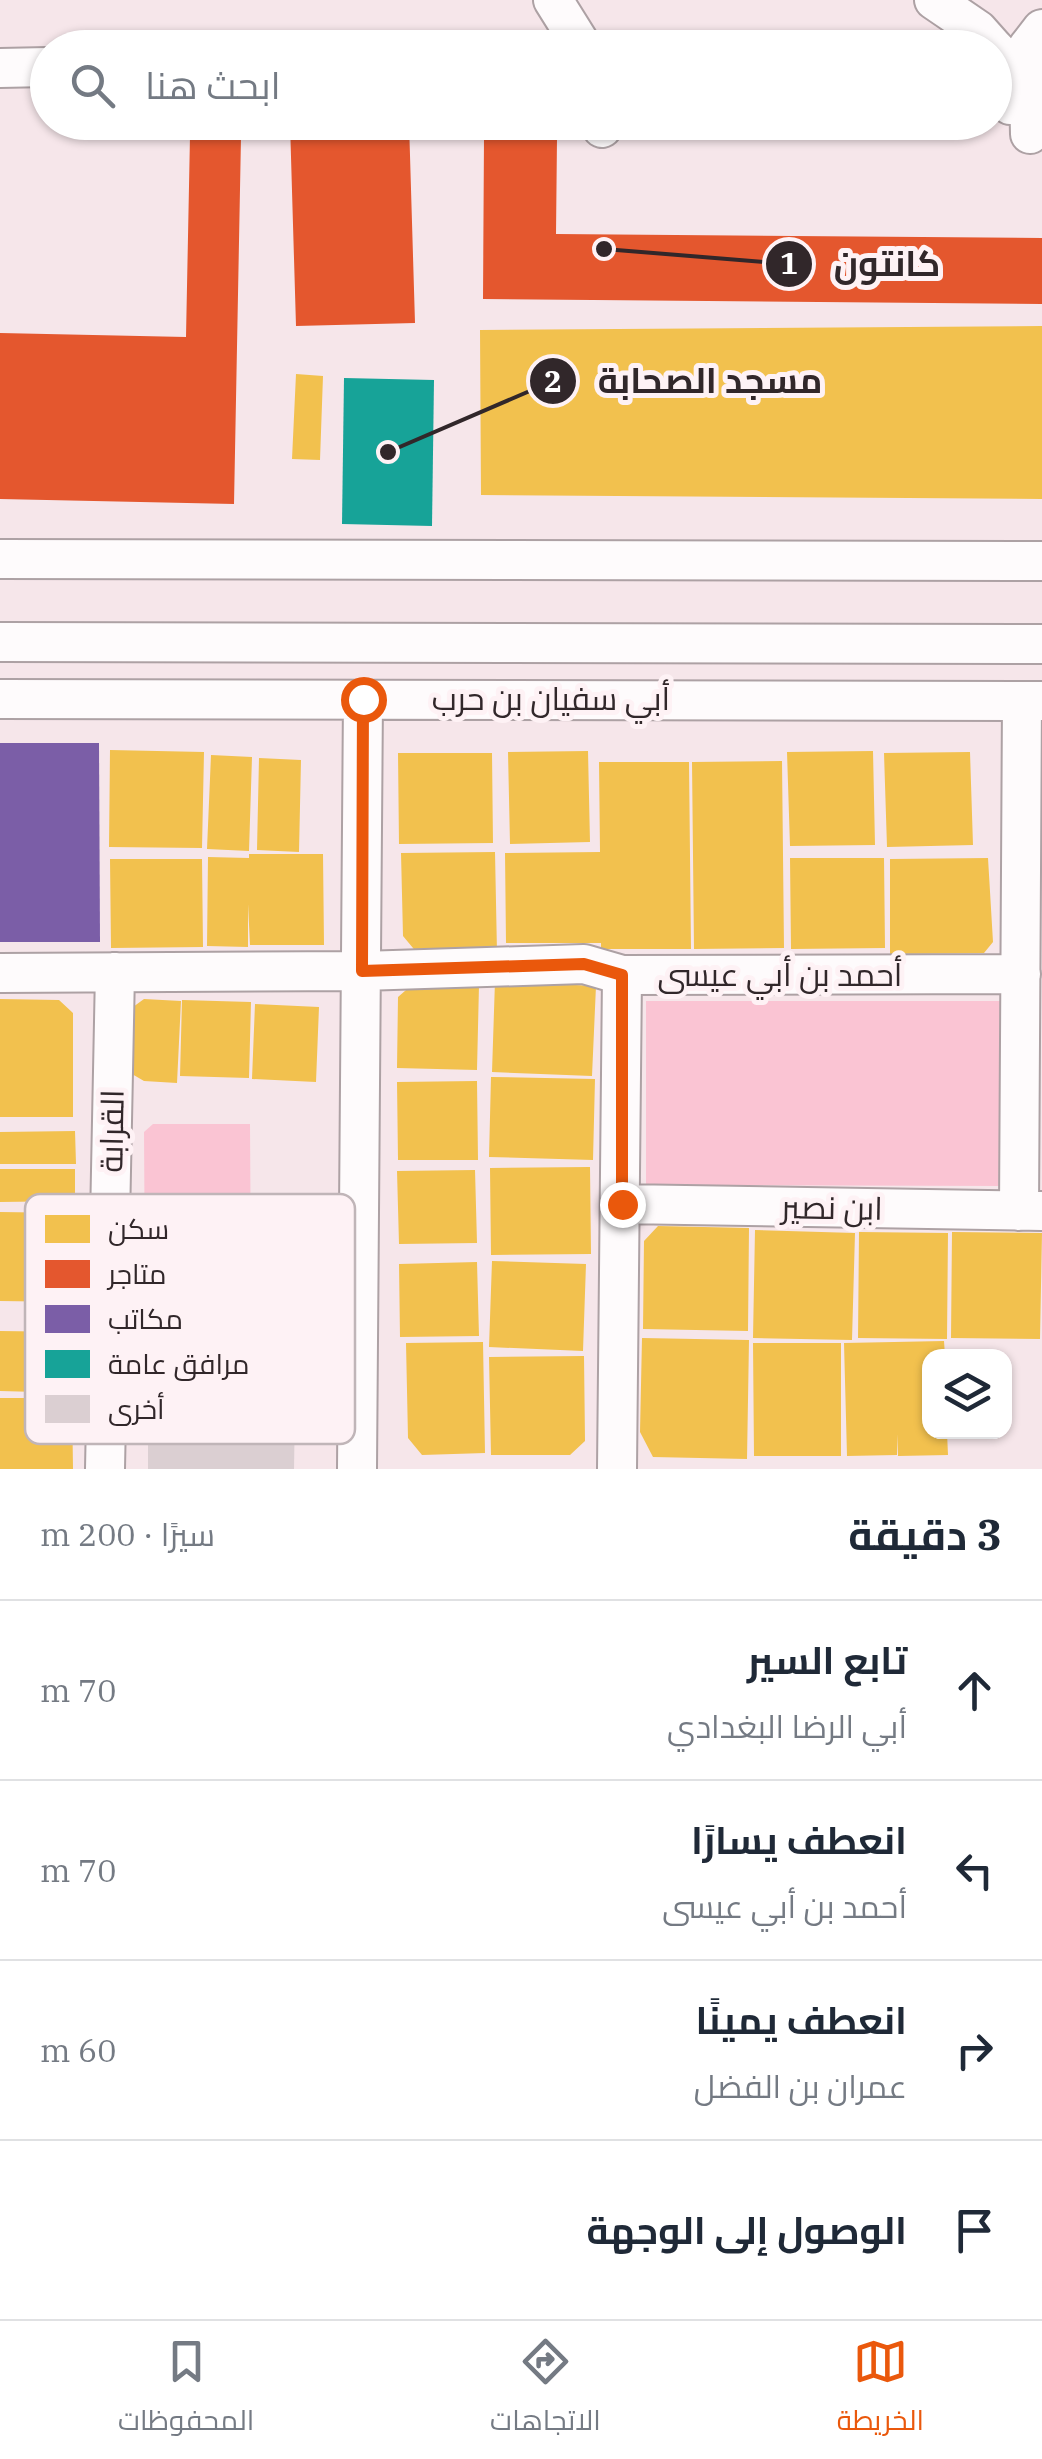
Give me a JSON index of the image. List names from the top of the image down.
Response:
{
  "streets": {
    "street": [
      "أبي سفيان بن حرب",
      "أحمد بن أبي عيسى",
      "القرابة",
      "ابن نصير"
    ]
  },
  "crossings": [
    ["أحمد بن أبي عيسى", "القرابة"]
  ],
  "places": ["كانتون", "مسجد الصحابة"],
  "legend": [
    "سكن",
    "متاجر",
    "مكاتب",
    "مرافق عامة",
    "أخرى"
  ],
  "page": {
    "search": "ابحث هنا",
    "heading": ["3 دقيقة", "سيرًا · 200 m"],
    "list": [
      ["تابع السير", "أبي الرضا البغدادي", "70 m"],
      ["انعطف يسارًا", "أحمد بن أبي عيسى", "70 m"],
      ["انعطف يمينًا", "عمران بن الفضل", "60 m"],
      "الوصول إلى الوجهة"
    ],
    "nav": ["الخريطة", "الاتجاهات", "المحفوظات"]
  }
}
